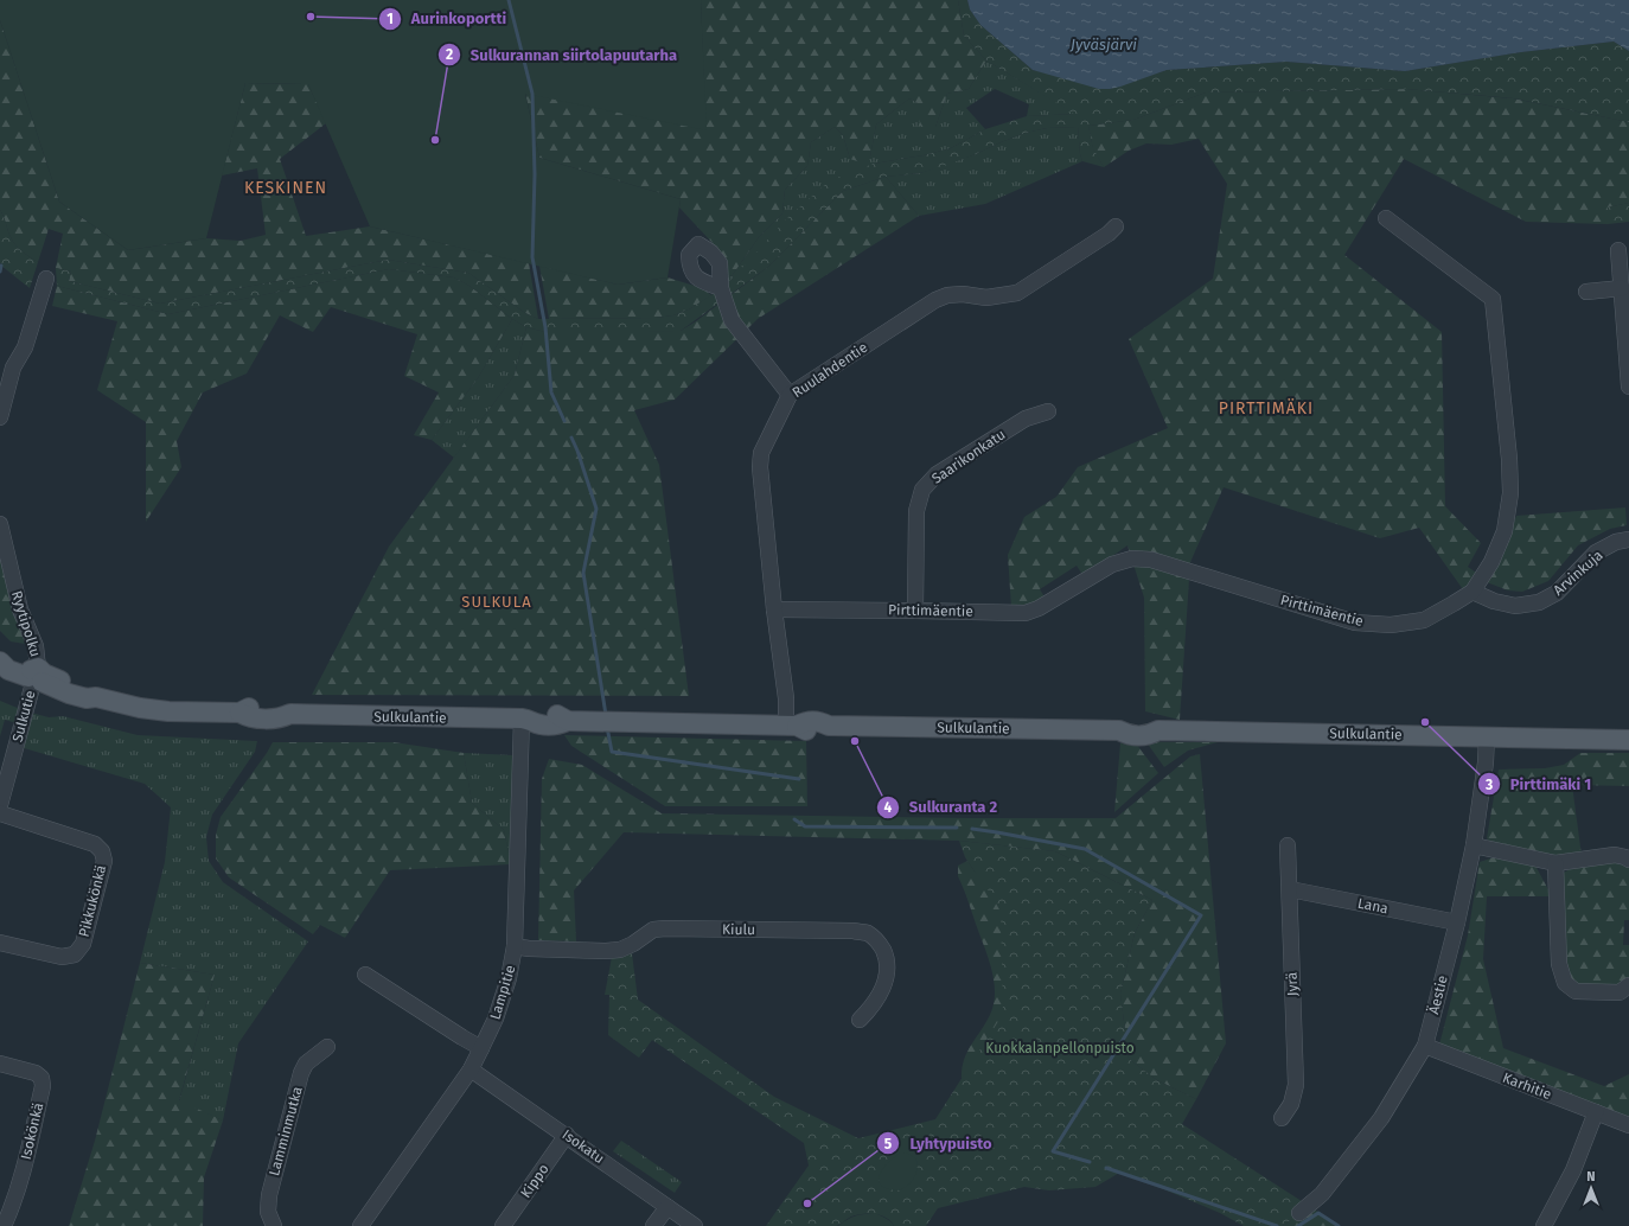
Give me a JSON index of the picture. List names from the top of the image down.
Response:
{
  "streets": {
    "main road": ["Sulkulantie"],
    "street": [
      "Ruulahdentie",
      "Saarikonkatu",
      "Arvinkuja",
      "Pirttimäentie",
      "Ryytipolku",
      "Sulkutie",
      "Pikkukönkä",
      "Lana",
      "Kiulu",
      "Jyrä",
      "Lampitie",
      "Äestie",
      "Karhitie",
      "Isokönkä",
      "Lamminmutka",
      "Isokatu",
      "Kippo"
    ]
  },
  "crossings": [
    ["Ruulahdentie", "Pirttimäentie"],
    ["Ruulahdentie", "Sulkulantie"],
    ["Saarikonkatu", "Pirttimäentie"],
    ["Arvinkuja", "Pirttimäentie"],
    ["Ryytipolku", "Sulkutie"],
    ["Ryytipolku", "Sulkulantie"],
    ["Sulkutie", "Sulkulantie"],
    ["Sulkulantie", "Lampitie"],
    ["Sulkulantie", "Äestie"],
    ["Lana", "Jyrä"],
    ["Lana", "Äestie"],
    ["Kiulu", "Lampitie"],
    ["Lampitie", "Isokatu"],
    ["Äestie", "Karhitie"],
    ["Isokatu", "Kippo"]
  ],
  "districts": ["KESKINEN", "PIRTTIMÄKI", "SULKULA"],
  "water": ["Jyväsjärvi"],
  "parks": ["Kuokkalanpellonpuisto"],
  "places": [
    "Aurinkoportti",
    "Sulkurannan siirtolapuutarha",
    "Pirttimäki 1",
    "Sulkuranta 2",
    "Lyhtypuisto"
  ],
  "north": "top"
}
